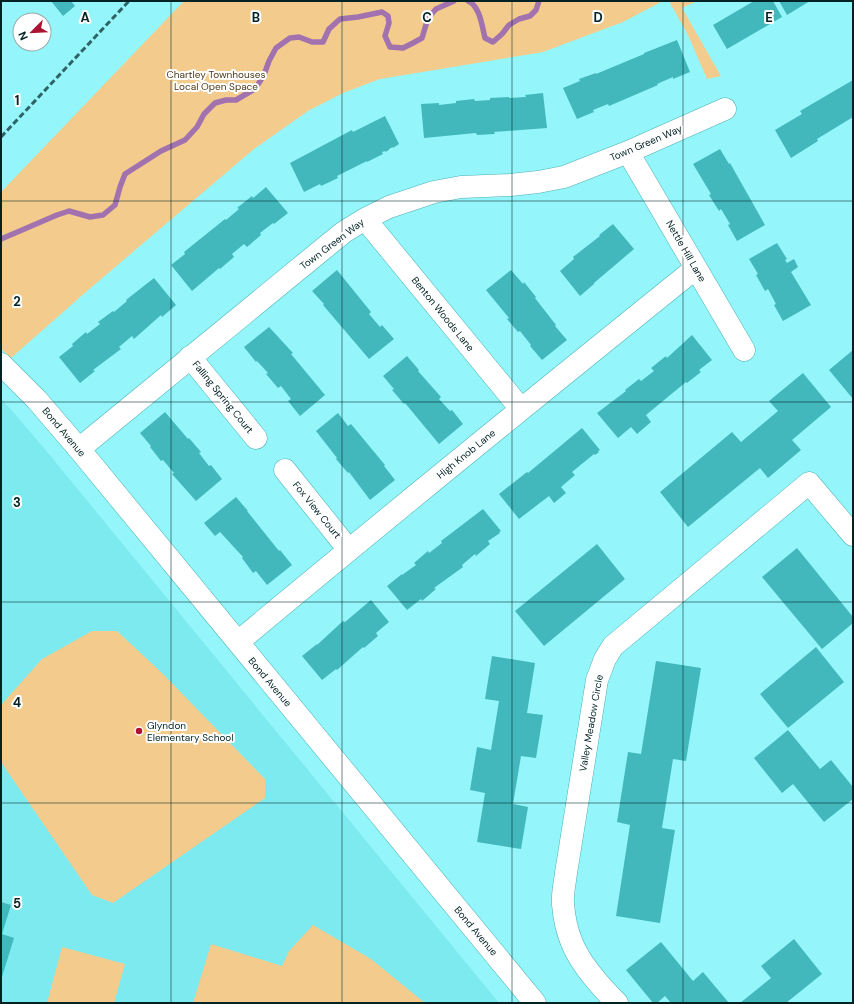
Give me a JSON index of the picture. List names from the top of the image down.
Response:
{
  "streets": {
    "street": [
      "Town Green Way",
      "Nettle Hill Lane",
      "Benton Woods Lane",
      "Falling Spring Court",
      "Bond Avenue",
      "High Knob Lane",
      "Fox View Court",
      "Valley Meadow Circle"
    ]
  },
  "crossings": [
    ["Town Green Way", "Nettle Hill Lane"],
    ["Town Green Way", "Benton Woods Lane"],
    ["Town Green Way", "Falling Spring Court"],
    ["Town Green Way", "Bond Avenue"],
    ["Nettle Hill Lane", "High Knob Lane"],
    ["Benton Woods Lane", "High Knob Lane"],
    ["Bond Avenue", "High Knob Lane"],
    ["High Knob Lane", "Fox View Court"]
  ],
  "parks": ["Chartley Townhouses Local Open Space"],
  "places": ["Glyndon Elementary School"],
  "north": "bottom left",
  "grid": {
    "columns": [
      "A",
      "B",
      "C",
      "D",
      "E"
    ],
    "rows": [
      "1",
      "2",
      "3",
      "4",
      "5"
    ]
  }
}
